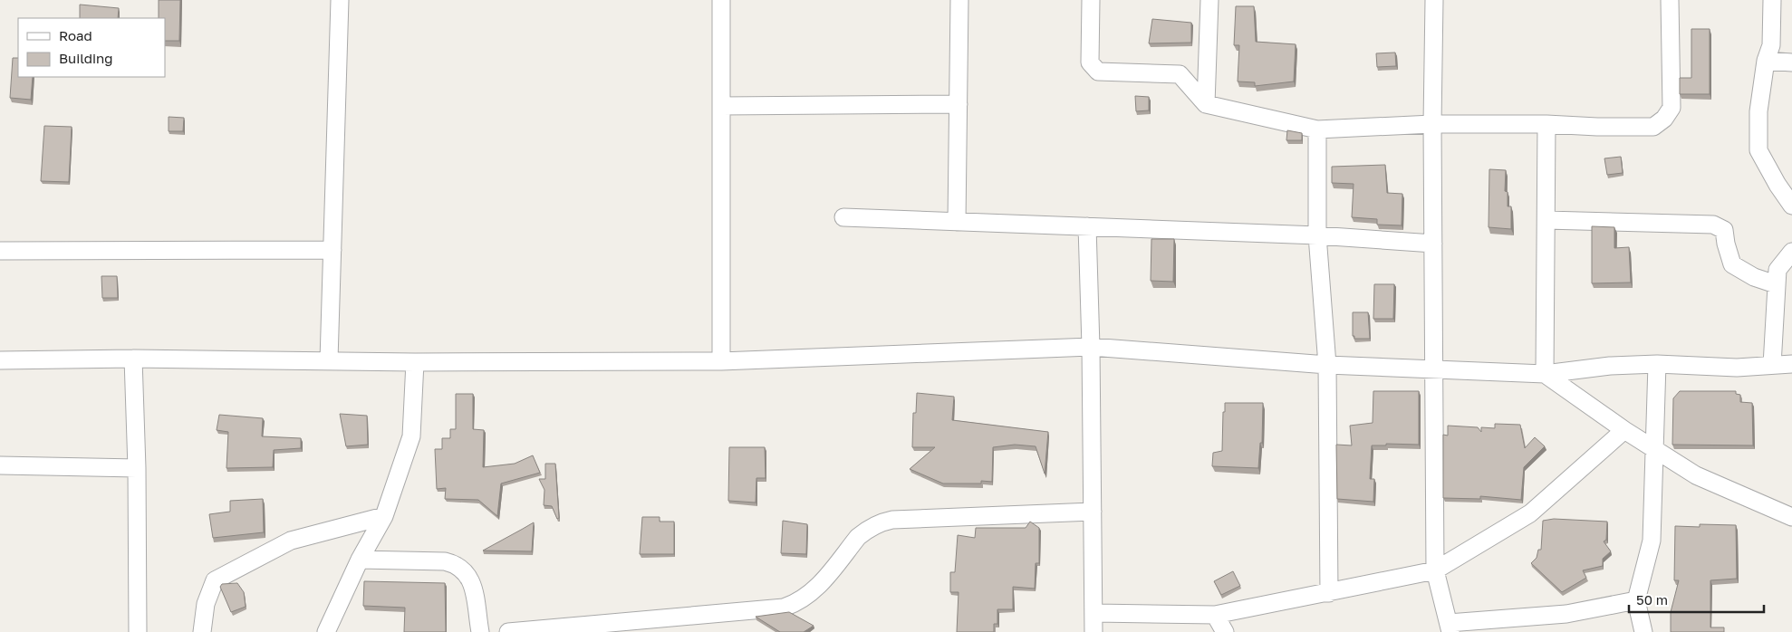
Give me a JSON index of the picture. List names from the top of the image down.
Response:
{
  "legend": ["Road", "Building"],
  "scale_bar": "50 m"
}
